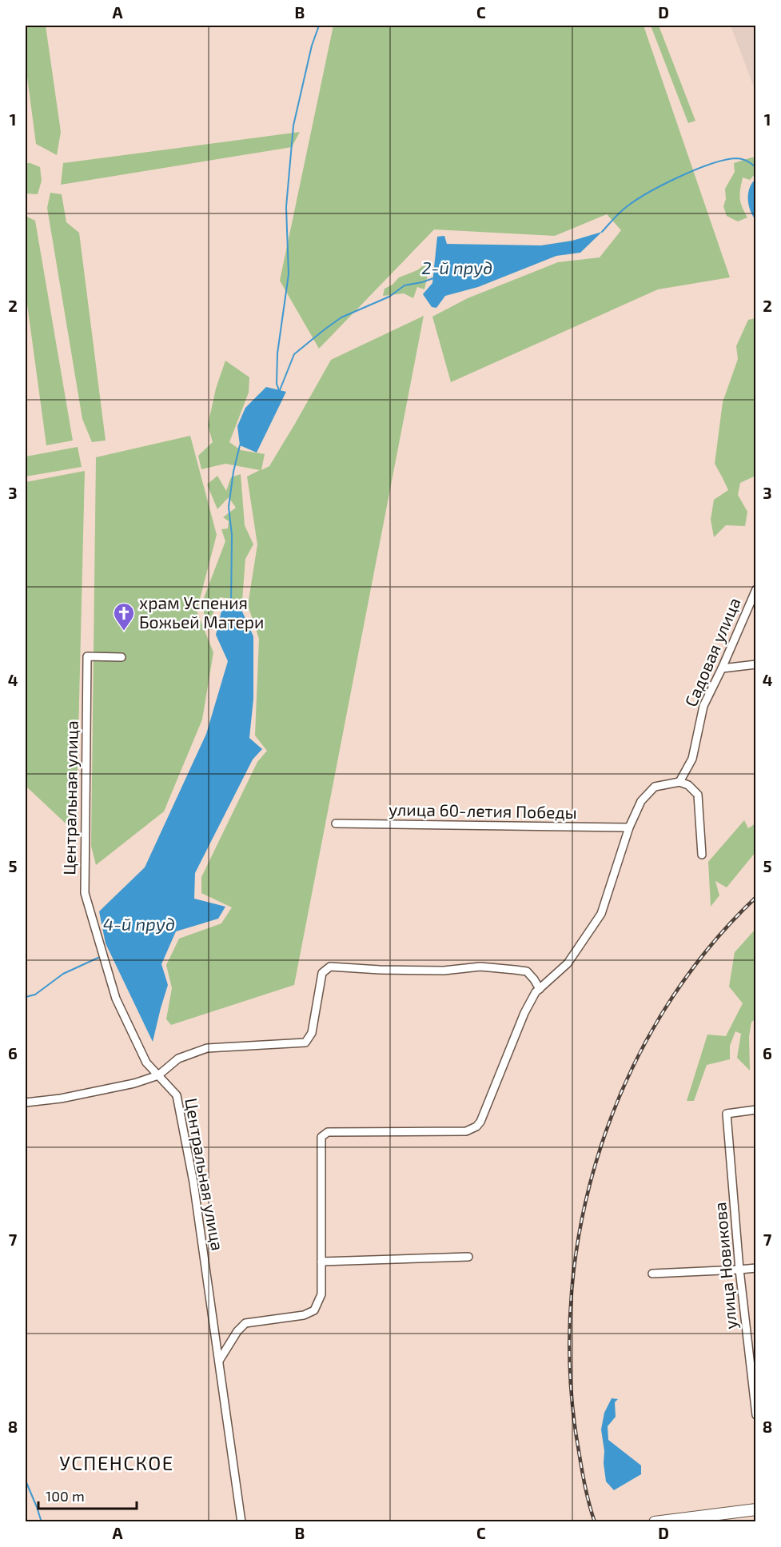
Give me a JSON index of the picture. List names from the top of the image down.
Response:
{
  "streets": {
    "street": [
      "Садовая улица",
      "Центральная улица",
      "улица 60-летия Победы",
      "улица Новикова"
    ]
  },
  "districts": ["УСПЕНСКОЕ"],
  "water": ["2-й пруд", "4-й пруд"],
  "places": {
    "church": ["храм Успения Божьей Матери"]
  },
  "scale_bar": "100 m",
  "grid": {
    "columns": [
      "A",
      "B",
      "C",
      "D"
    ],
    "rows": [
      "1",
      "2",
      "3",
      "4",
      "5",
      "6",
      "7",
      "8"
    ]
  }
}
